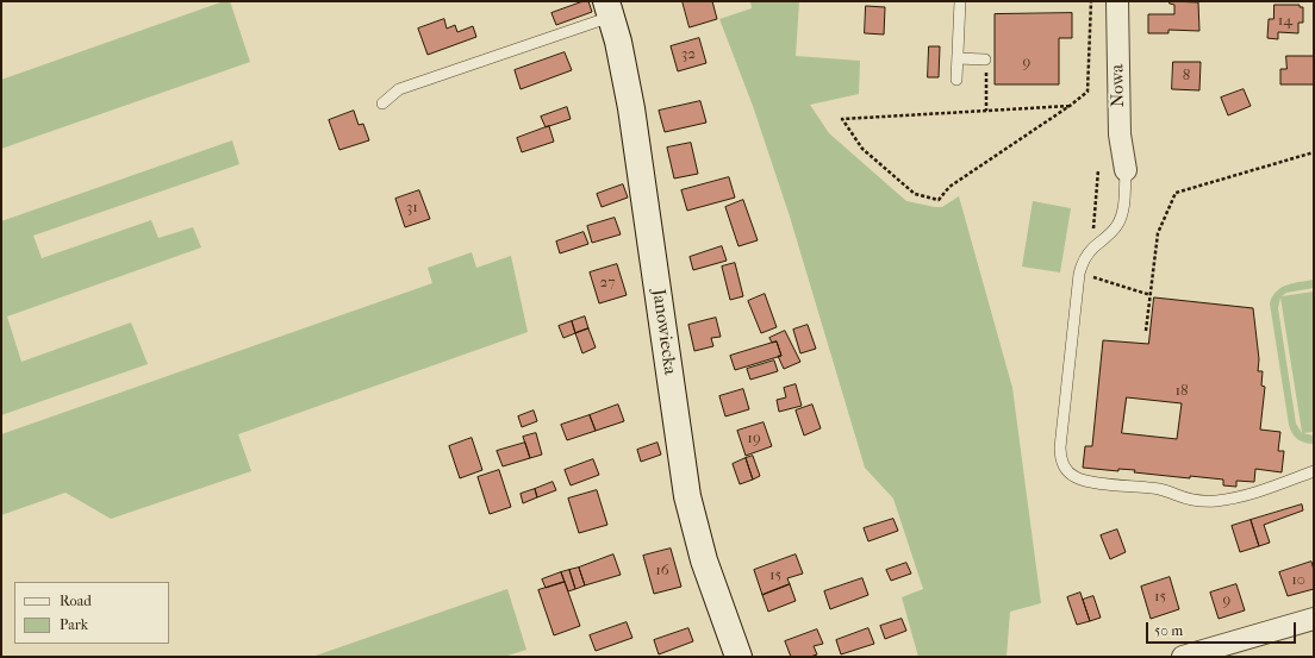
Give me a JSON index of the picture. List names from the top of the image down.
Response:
{
  "streets": {
    "street": ["Nowa", "Janowiecka"]
  },
  "house_numbers": [
    "14",
    "32",
    "9",
    "8",
    "31",
    "27",
    "18",
    "19",
    "16",
    "15",
    "10",
    "15",
    "9"
  ],
  "legend": ["Road", "Park"],
  "scale_bar": "50 m"
}
